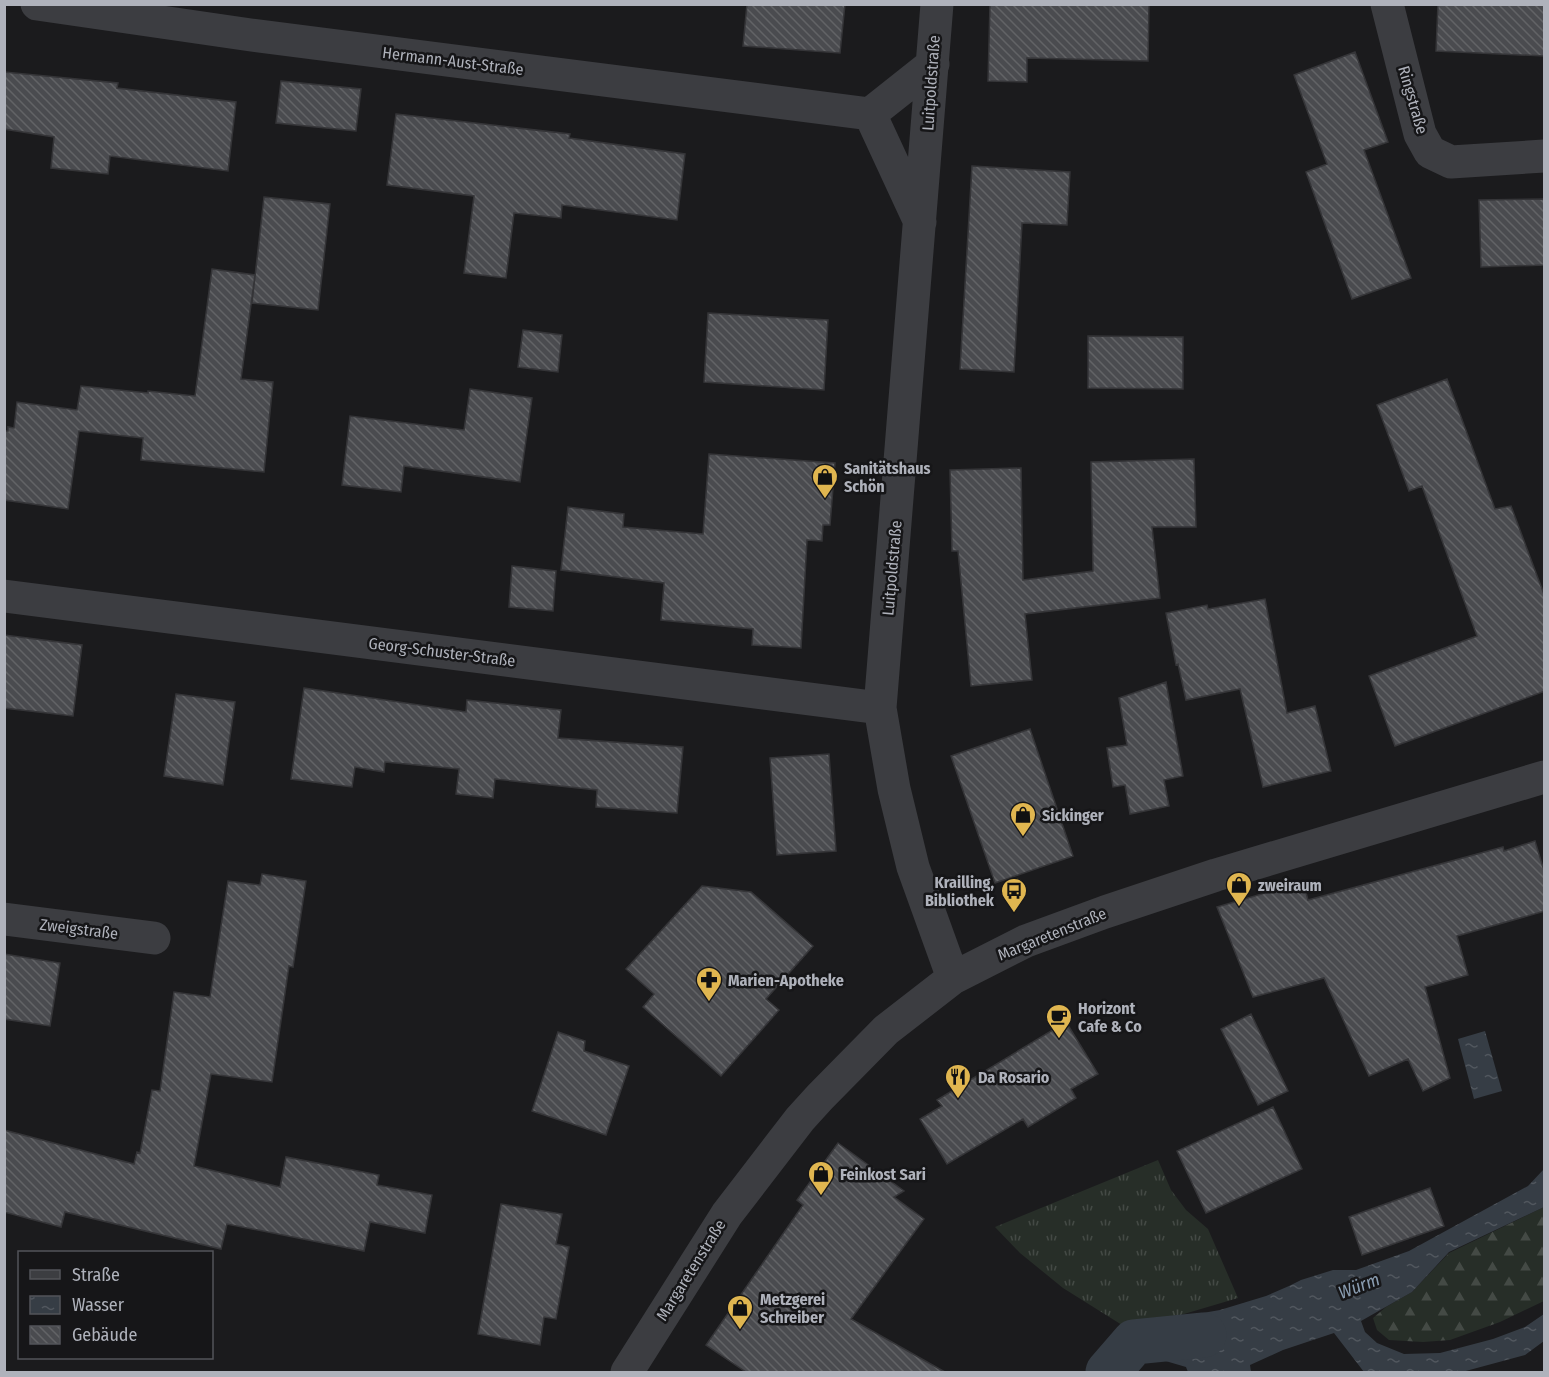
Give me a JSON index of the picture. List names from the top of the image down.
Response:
{
  "streets": {
    "street": [
      "Hermann-Aust-Straße",
      "Luitpoldstraße",
      "Ringstraße",
      "Georg-Schuster-Straße",
      "Zweigstraße",
      "Margaretenstraße"
    ]
  },
  "crossings": [
    ["Luitpoldstraße", "Georg-Schuster-Straße"],
    ["Luitpoldstraße", "Margaretenstraße"]
  ],
  "water": ["Würm"],
  "places": {
    "shop": [
      "Sanitätshaus Schön",
      "Sickinger",
      "zweiraum",
      "Feinkost Sari",
      "Metzgerei Schreiber"
    ],
    "bus stop": ["Krailling, Bibliothek"],
    "pharmacy": ["Marien-Apotheke"],
    "cafe": ["Horizont Cafe & Co"],
    "restaurant": ["Da Rosario"]
  },
  "legend": ["Straße", "Wasser", "Gebäude"]
}
